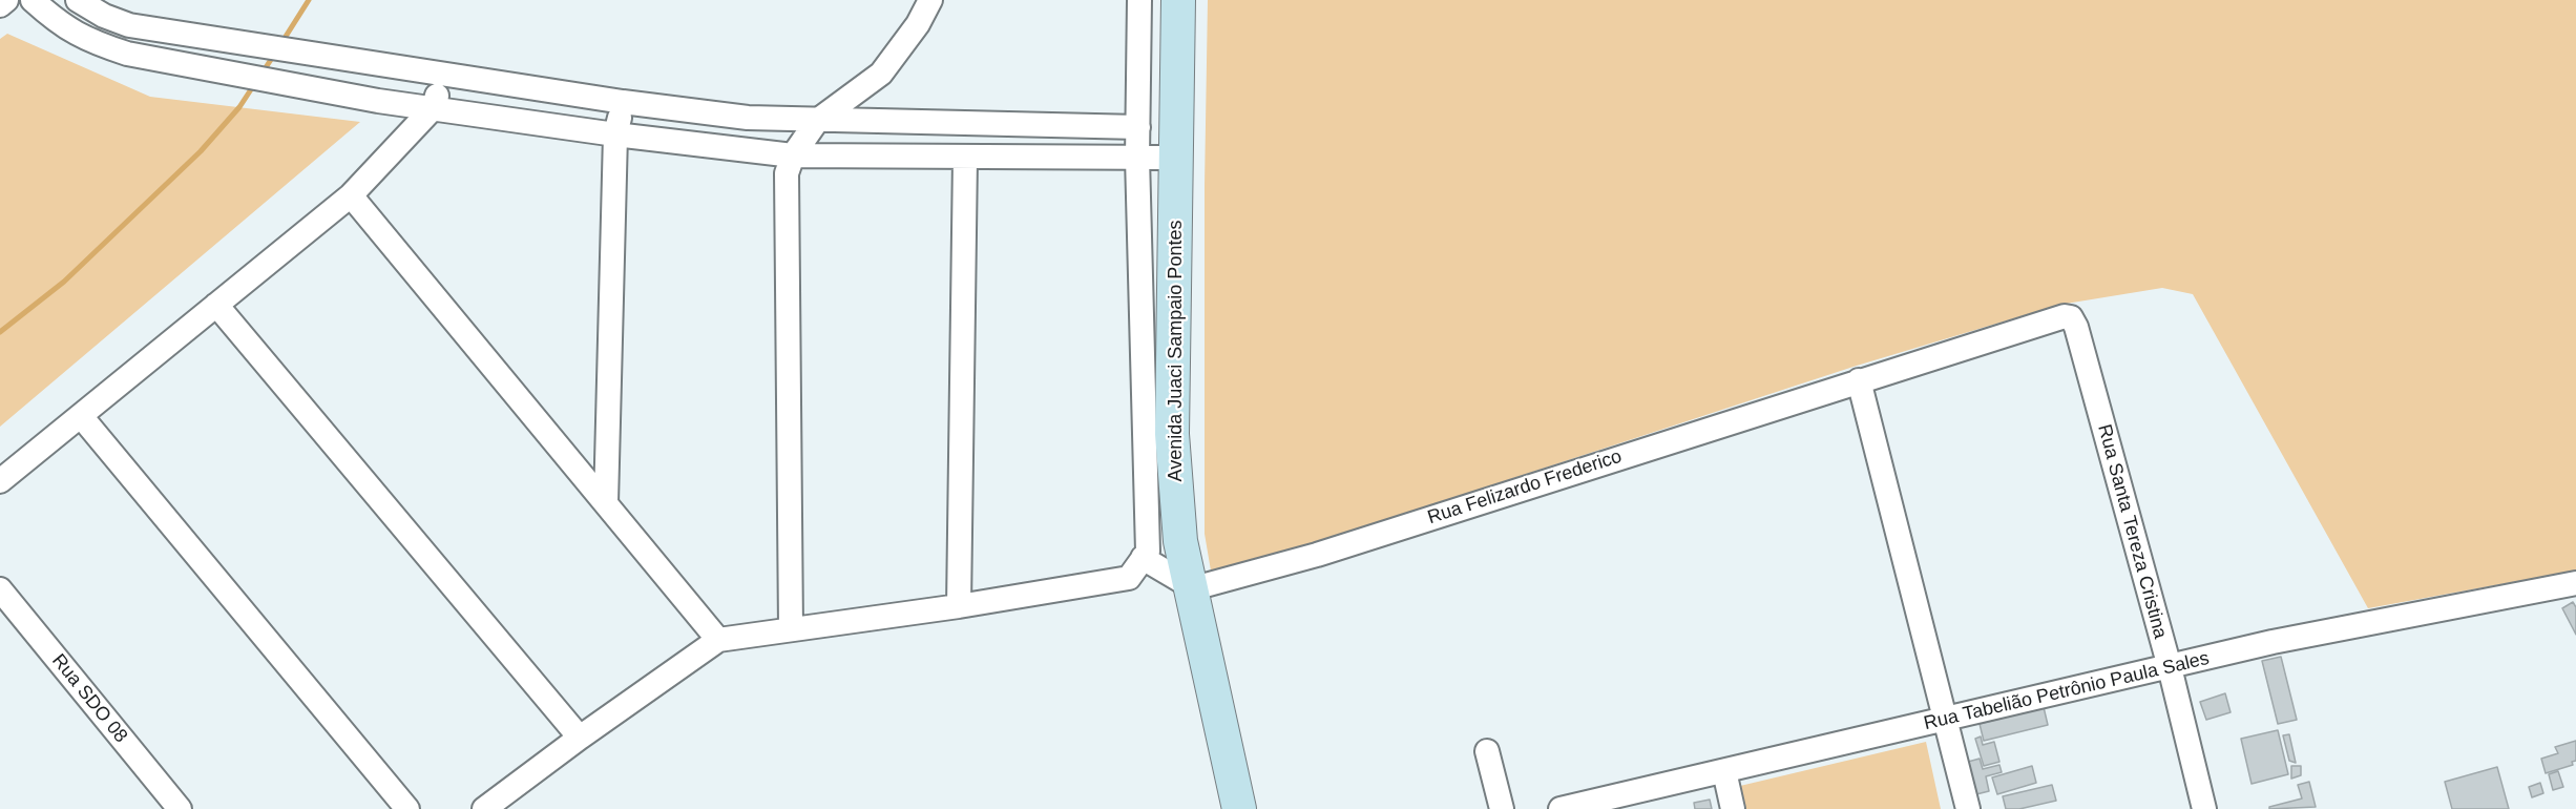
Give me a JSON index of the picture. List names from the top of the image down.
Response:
{
  "streets": {
    "main road": ["Avenida Juaci Sampaio Pontes"],
    "street": [
      "Rua Felizardo Frederico",
      "Rua Santa Tereza Cristina",
      "Rua Tabelião Petrônio Paula Sales",
      "Rua SDO 08"
    ]
  },
  "crossings": [
    ["Avenida Juaci Sampaio Pontes", "Rua Felizardo Frederico"],
    ["Rua Felizardo Frederico", "Rua Santa Tereza Cristina"],
    ["Rua Santa Tereza Cristina", "Rua Tabelião Petrônio Paula Sales"]
  ]
}
